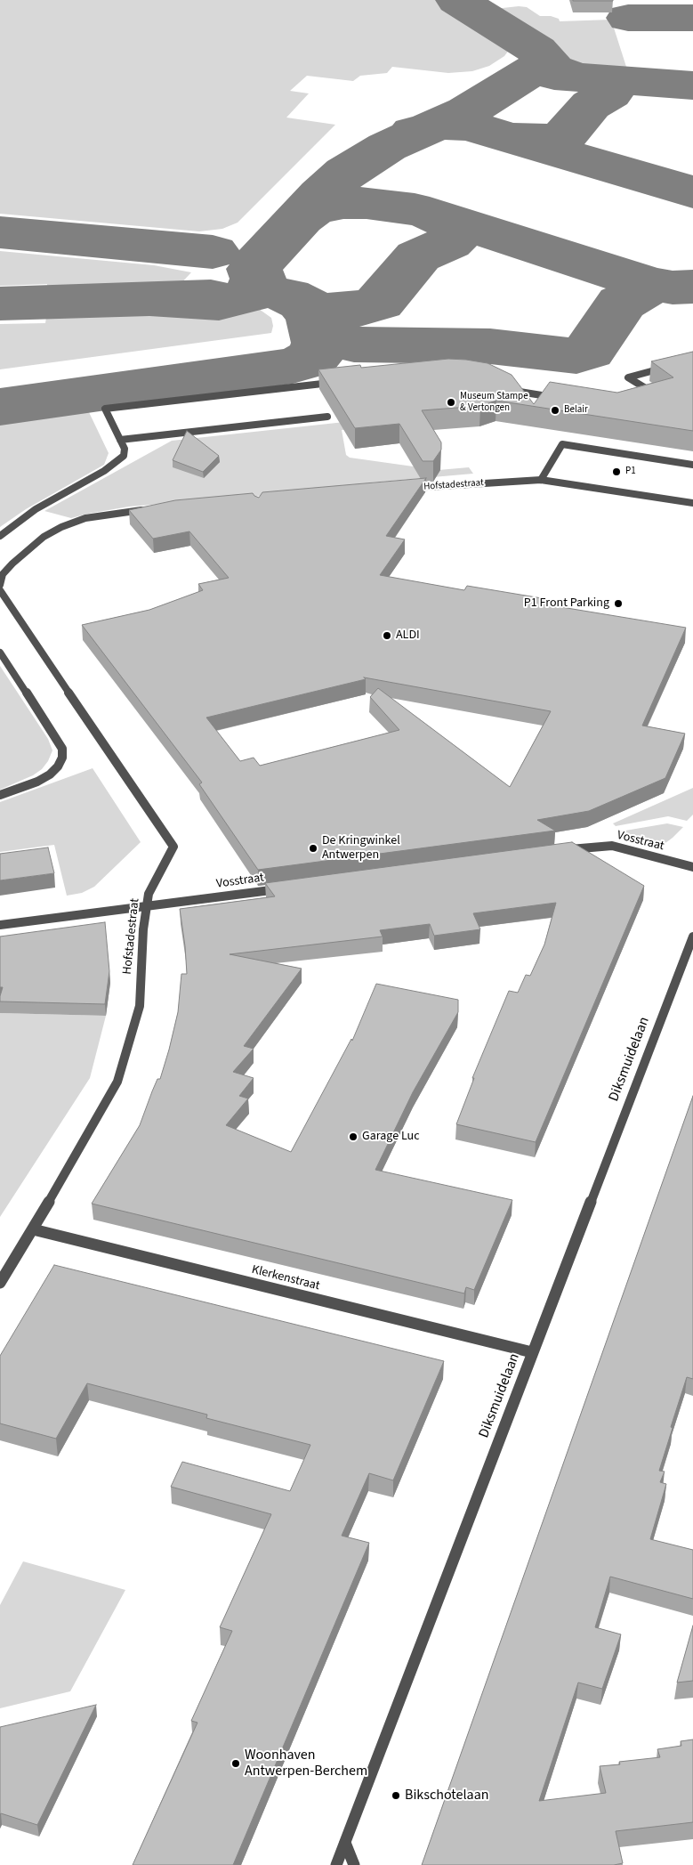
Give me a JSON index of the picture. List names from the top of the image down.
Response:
{
  "streets": {
    "street": [
      "Hofstadestraat",
      "Vosstraat",
      "Diksmuidelaan",
      "Klerkenstraat"
    ]
  },
  "crossings": [
    ["Hofstadestraat", "Vosstraat"],
    ["Hofstadestraat", "Klerkenstraat"],
    ["Diksmuidelaan", "Klerkenstraat"]
  ],
  "places": [
    "Museum Stampe & Vertongen",
    "Belair",
    "P1",
    "P1 Front Parking",
    "ALDI",
    "De Kringwinkel Antwerpen",
    "Garage Luc",
    "Woonhaven Antwerpen-Berchem",
    "Bikschotelaan"
  ]
}
